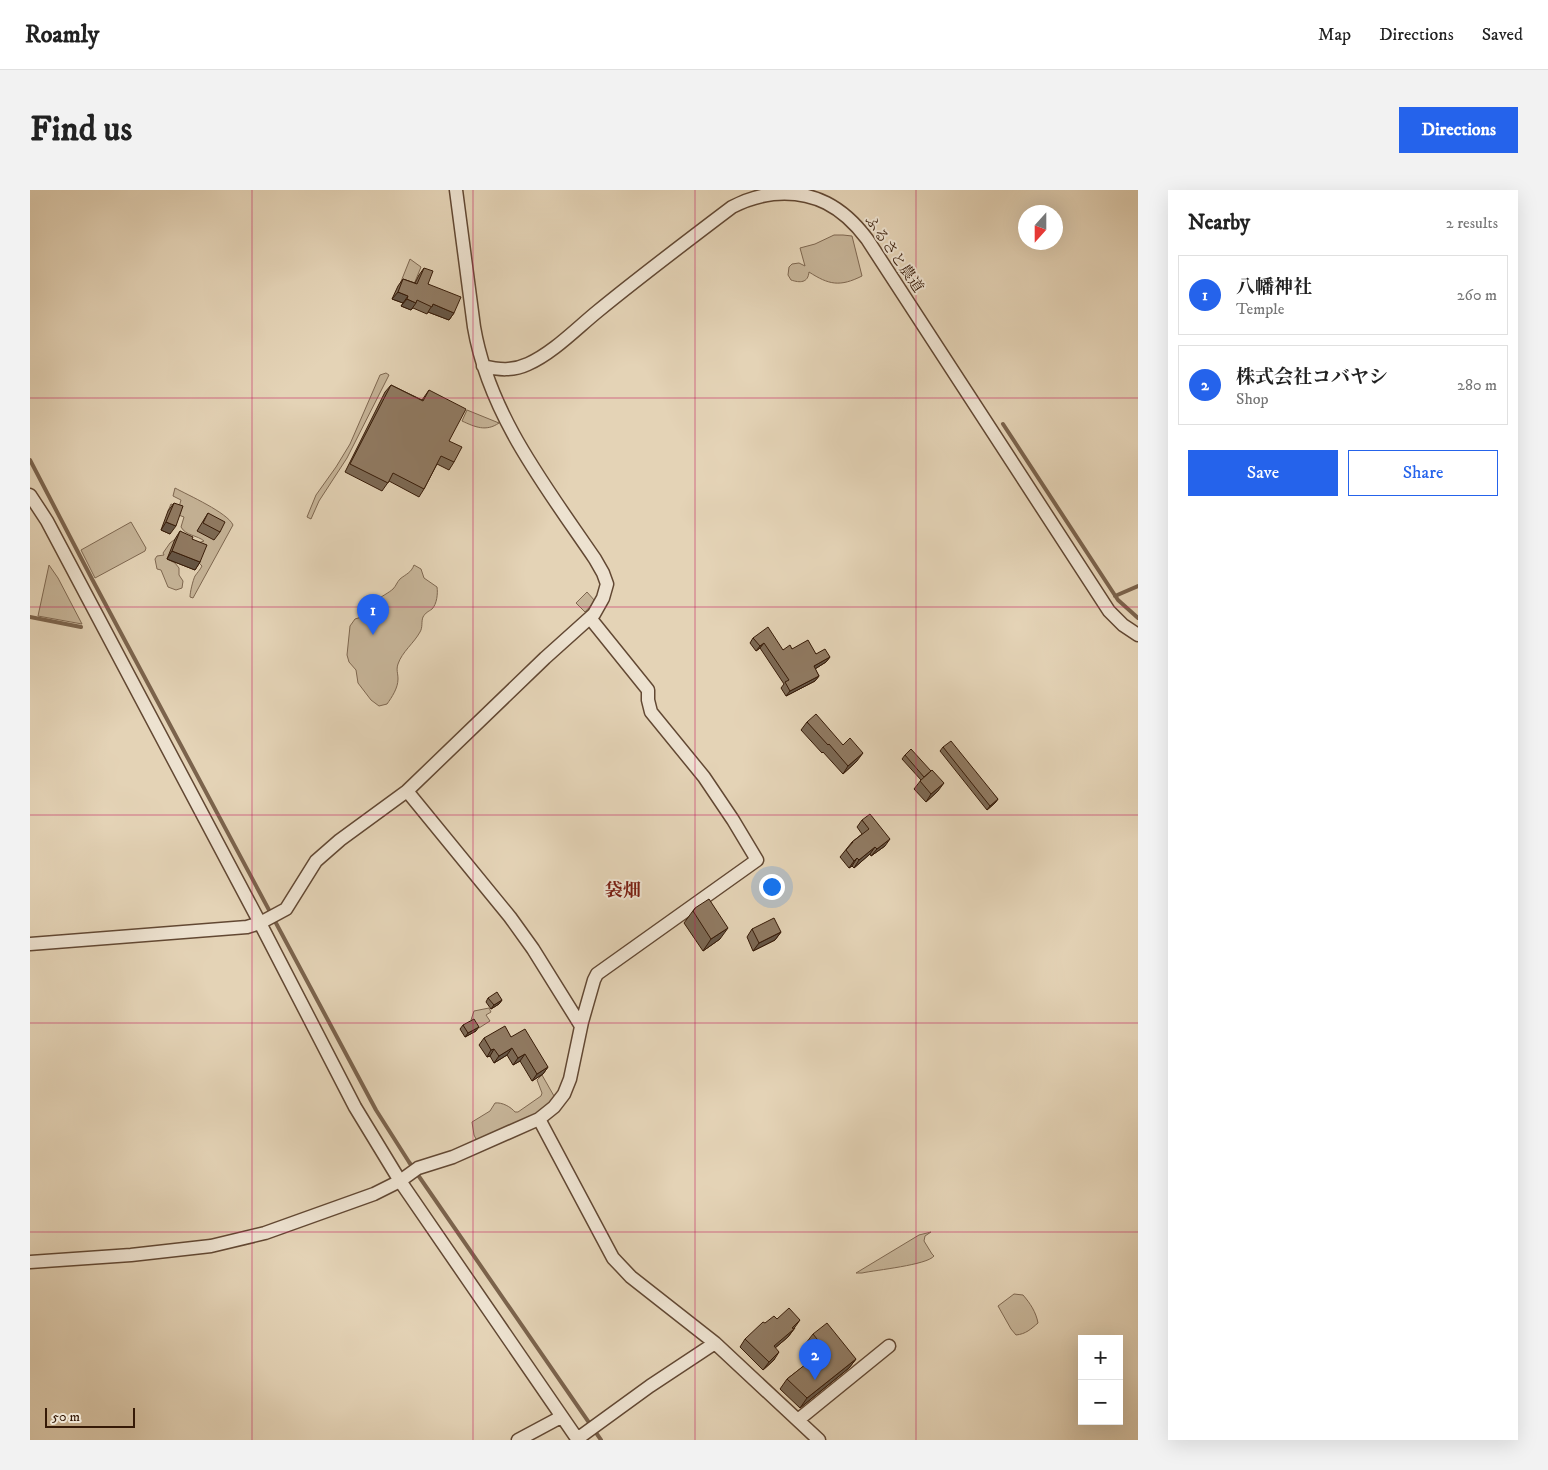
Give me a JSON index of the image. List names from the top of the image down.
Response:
{
  "streets": {
    "street": ["ふるさと農道"]
  },
  "districts": ["袋畑"],
  "scale_bar": "50 m",
  "north": "bottom",
  "page": {
    "header": "Roamly",
    "nav": ["Map", "Directions", "Saved"],
    "buttons": [
      "Directions",
      ["Save", "Share"]
    ],
    "title": "Find us",
    "heading": ["Nearby", "2 results"],
    "list": [
      {
        "mark": "1",
        "name": "八幡神社",
        "note": "Temple",
        "value": "260 m"
      },
      {
        "mark": "2",
        "name": "株式会社コバヤシ",
        "note": "Shop",
        "value": "280 m"
      }
    ],
    "pins": ["1", "2"],
    "map_buttons": ["+", "−"],
    "scale": "50 m"
  }
}
